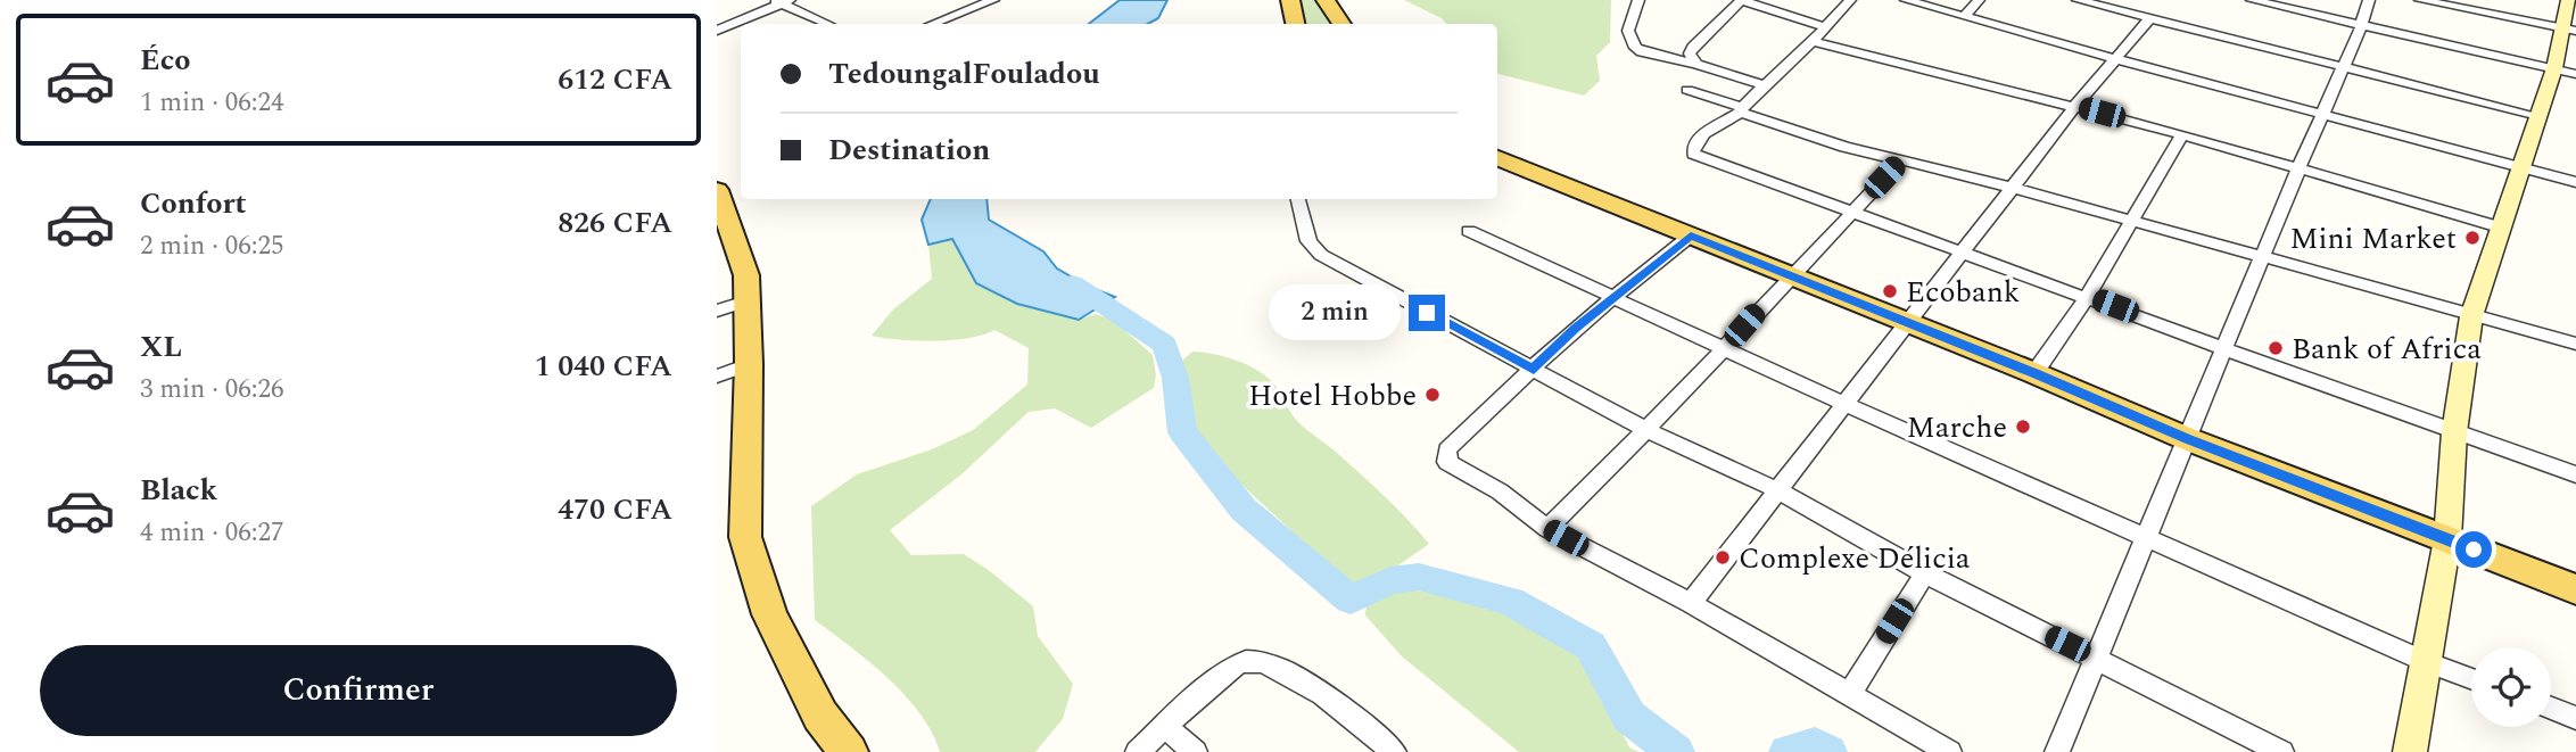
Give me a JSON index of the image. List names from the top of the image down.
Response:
{
  "places": [
    "Mini Market",
    "Ecobank",
    "Bank of Africa",
    "Hotel Hobbe",
    "Marche",
    "Complexe Délicia"
  ],
  "page": {
    "list": [
      {
        "name": "Éco",
        "note": "1 min · 06:24",
        "value": "612 CFA"
      },
      {
        "name": "Confort",
        "note": "2 min · 06:25",
        "value": "826 CFA"
      },
      {
        "name": "XL",
        "note": "3 min · 06:26",
        "value": "1 040 CFA"
      },
      {
        "name": "Black",
        "note": "4 min · 06:27",
        "value": "470 CFA"
      }
    ],
    "banner": ["TedoungalFouladou", "Destination"],
    "bubble": "2 min",
    "buttons": "Confirmer"
  }
}
